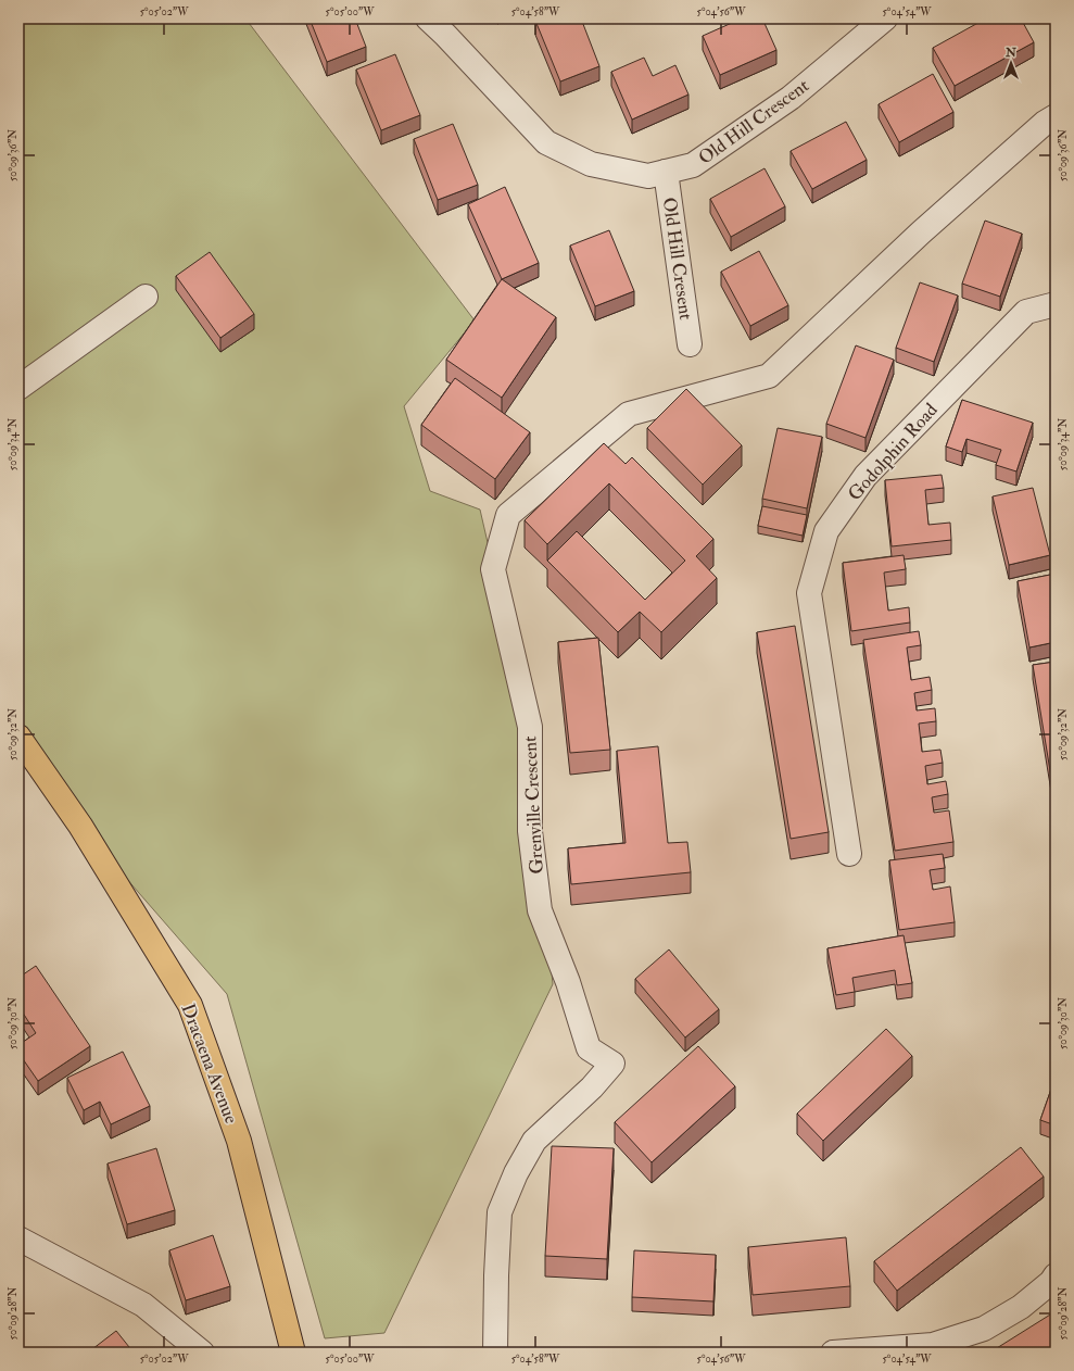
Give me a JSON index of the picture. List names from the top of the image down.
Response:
{
  "streets": {
    "main road": ["Dracaena Avenue"],
    "street": [
      "Old Hill Crescent",
      "Old Hill Cresent",
      "Godolphin Road",
      "Grenville Crescent"
    ]
  },
  "crossings": [
    ["Old Hill Crescent", "Old Hill Cresent"]
  ],
  "north": "top",
  "coordinates": [
    "5°05'02\"W",
    "5°05'00\"W",
    "5°04'58\"W",
    "5°04'56\"W",
    "5°04'54\"W",
    "50°09'36\"N",
    "50°09'34\"N",
    "50°09'32\"N",
    "50°09'30\"N",
    "50°09'28\"N"
  ]
}
